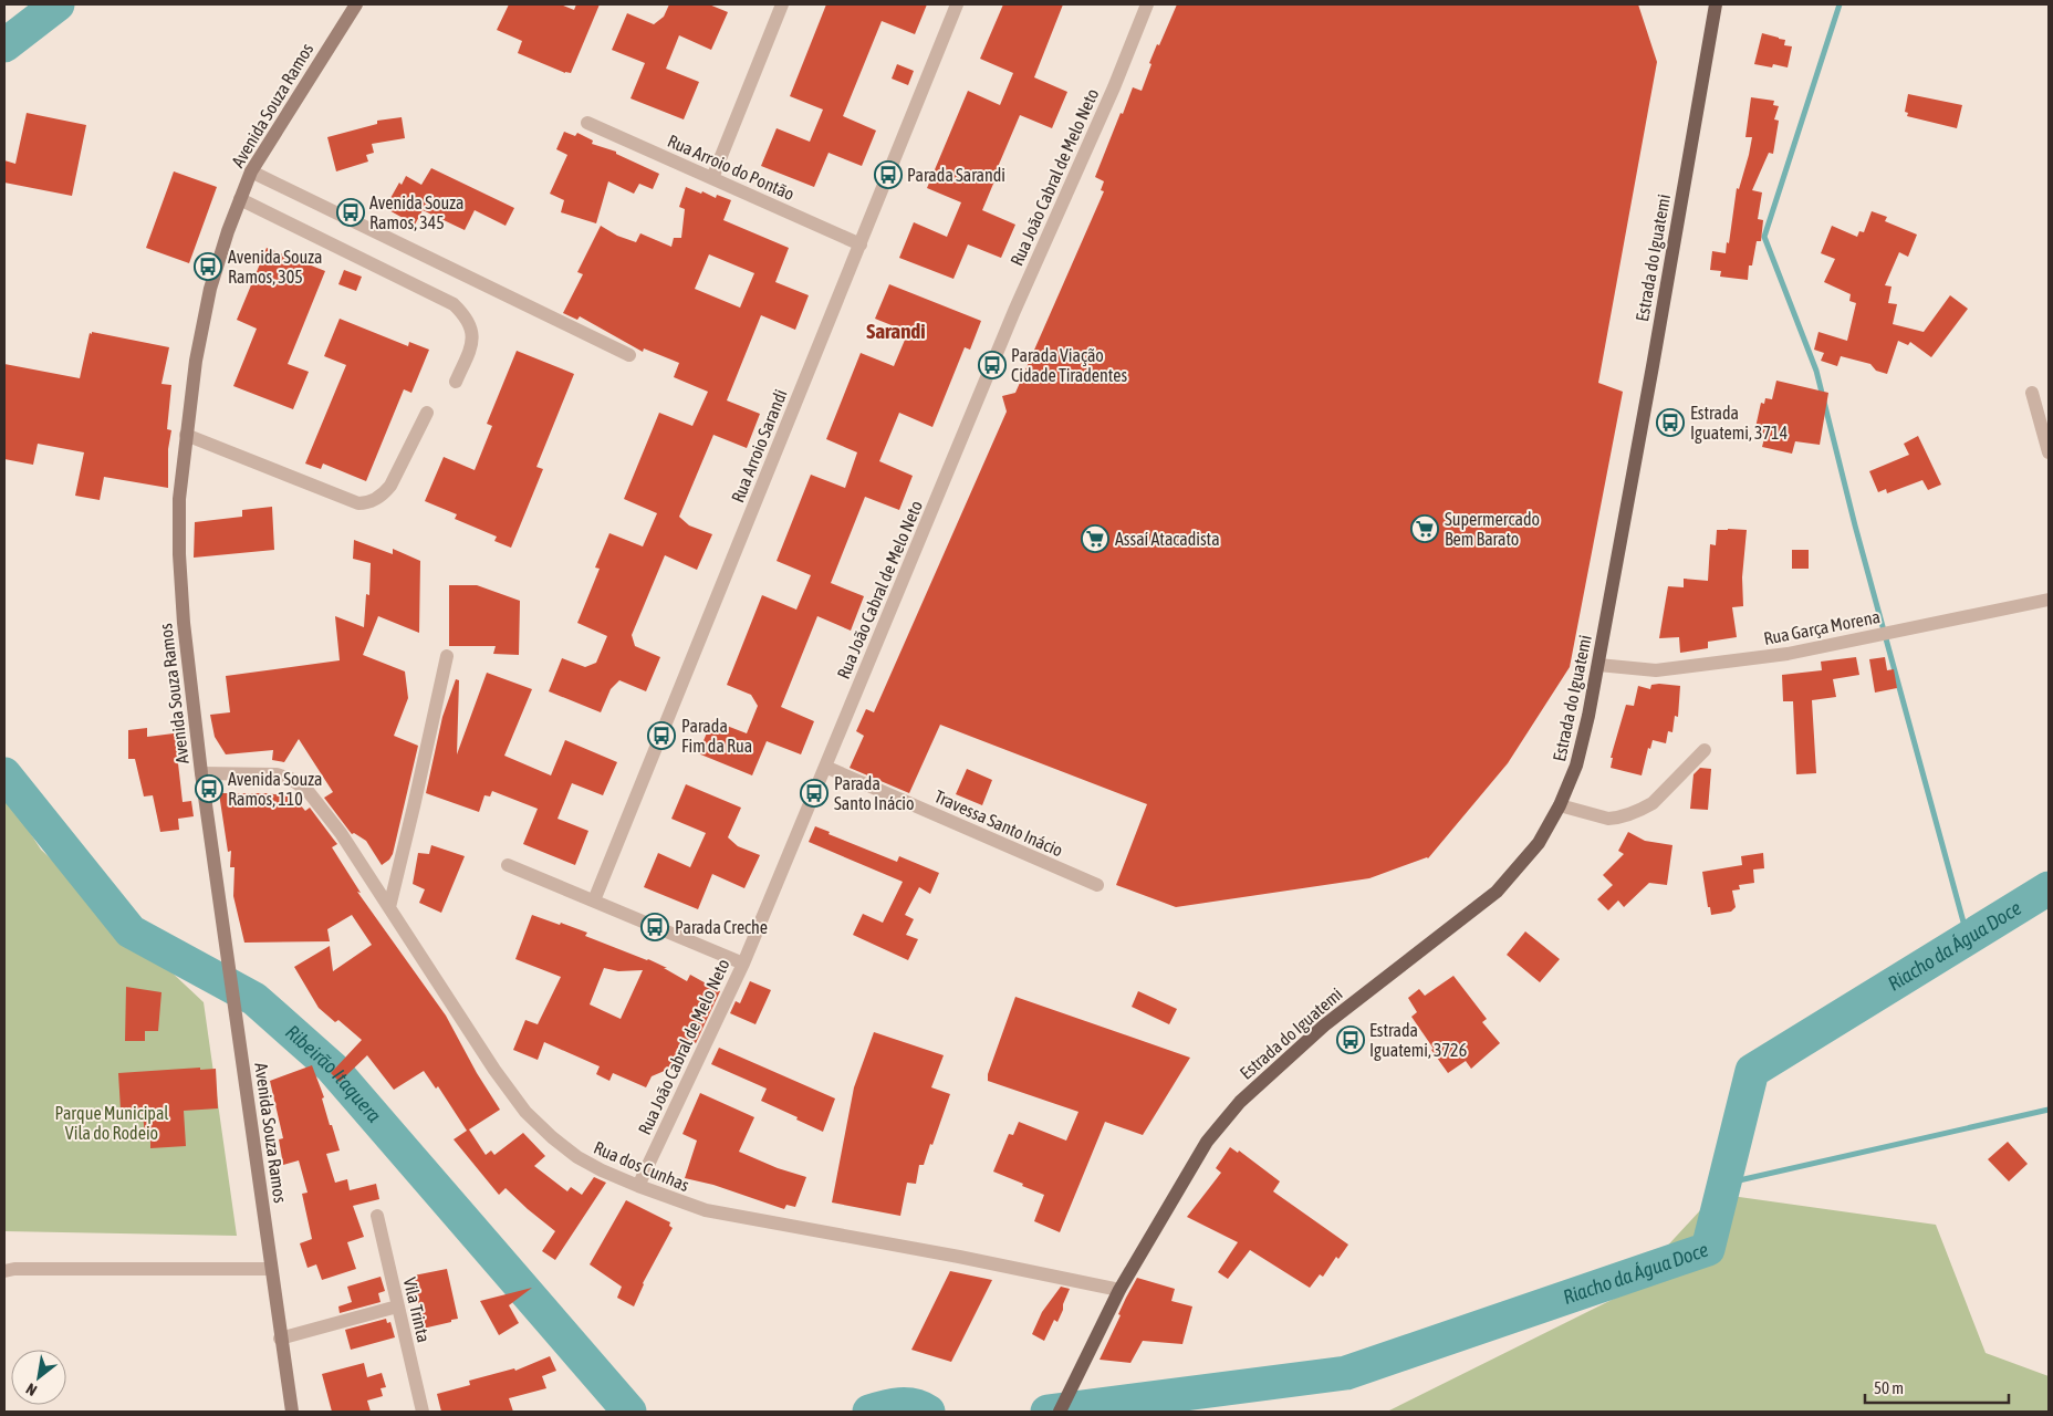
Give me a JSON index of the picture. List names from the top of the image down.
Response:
{
  "streets": {
    "main road": ["Estrada do Iguatemi"],
    "street": [
      "Avenida Souza Ramos",
      "Rua Arroio do Pontão",
      "Rua João Cabral de Melo Neto",
      "Rua Arroio Sarandi",
      "Rua Garça Morena",
      "Travessa Santo Inácio",
      "Rua dos Cunhas",
      "Vila Trinta"
    ]
  },
  "crossings": [
    ["Avenida Souza Ramos", "Rua dos Cunhas"],
    ["Rua Arroio do Pontão", "Rua Arroio Sarandi"],
    ["Rua João Cabral de Melo Neto", "Travessa Santo Inácio"],
    ["Rua João Cabral de Melo Neto", "Rua dos Cunhas"],
    ["Estrada do Iguatemi", "Rua Garça Morena"],
    ["Estrada do Iguatemi", "Rua dos Cunhas"]
  ],
  "districts": ["Sarandi"],
  "water": ["Riacho da Água Doce", "Ribeirão Itaquera"],
  "parks": ["Parque Municipal Vila do Rodeio"],
  "places": {
    "bus stop": [
      "Parada Sarandi",
      "Avenida Souza Ramos, 345",
      "Avenida Souza Ramos, 305",
      "Parada Viação Cidade Tiradentes",
      "Estrada Iguatemi, 3714",
      "Parada Fim da Rua",
      "Avenida Souza Ramos, 110",
      "Parada Santo Inácio",
      "Parada Creche",
      "Estrada Iguatemi, 3726"
    ],
    "supermarket": ["Supermercado Bem Barato", "Assaí Atacadista"]
  },
  "scale_bar": "50 m",
  "north": "bottom left"
}
